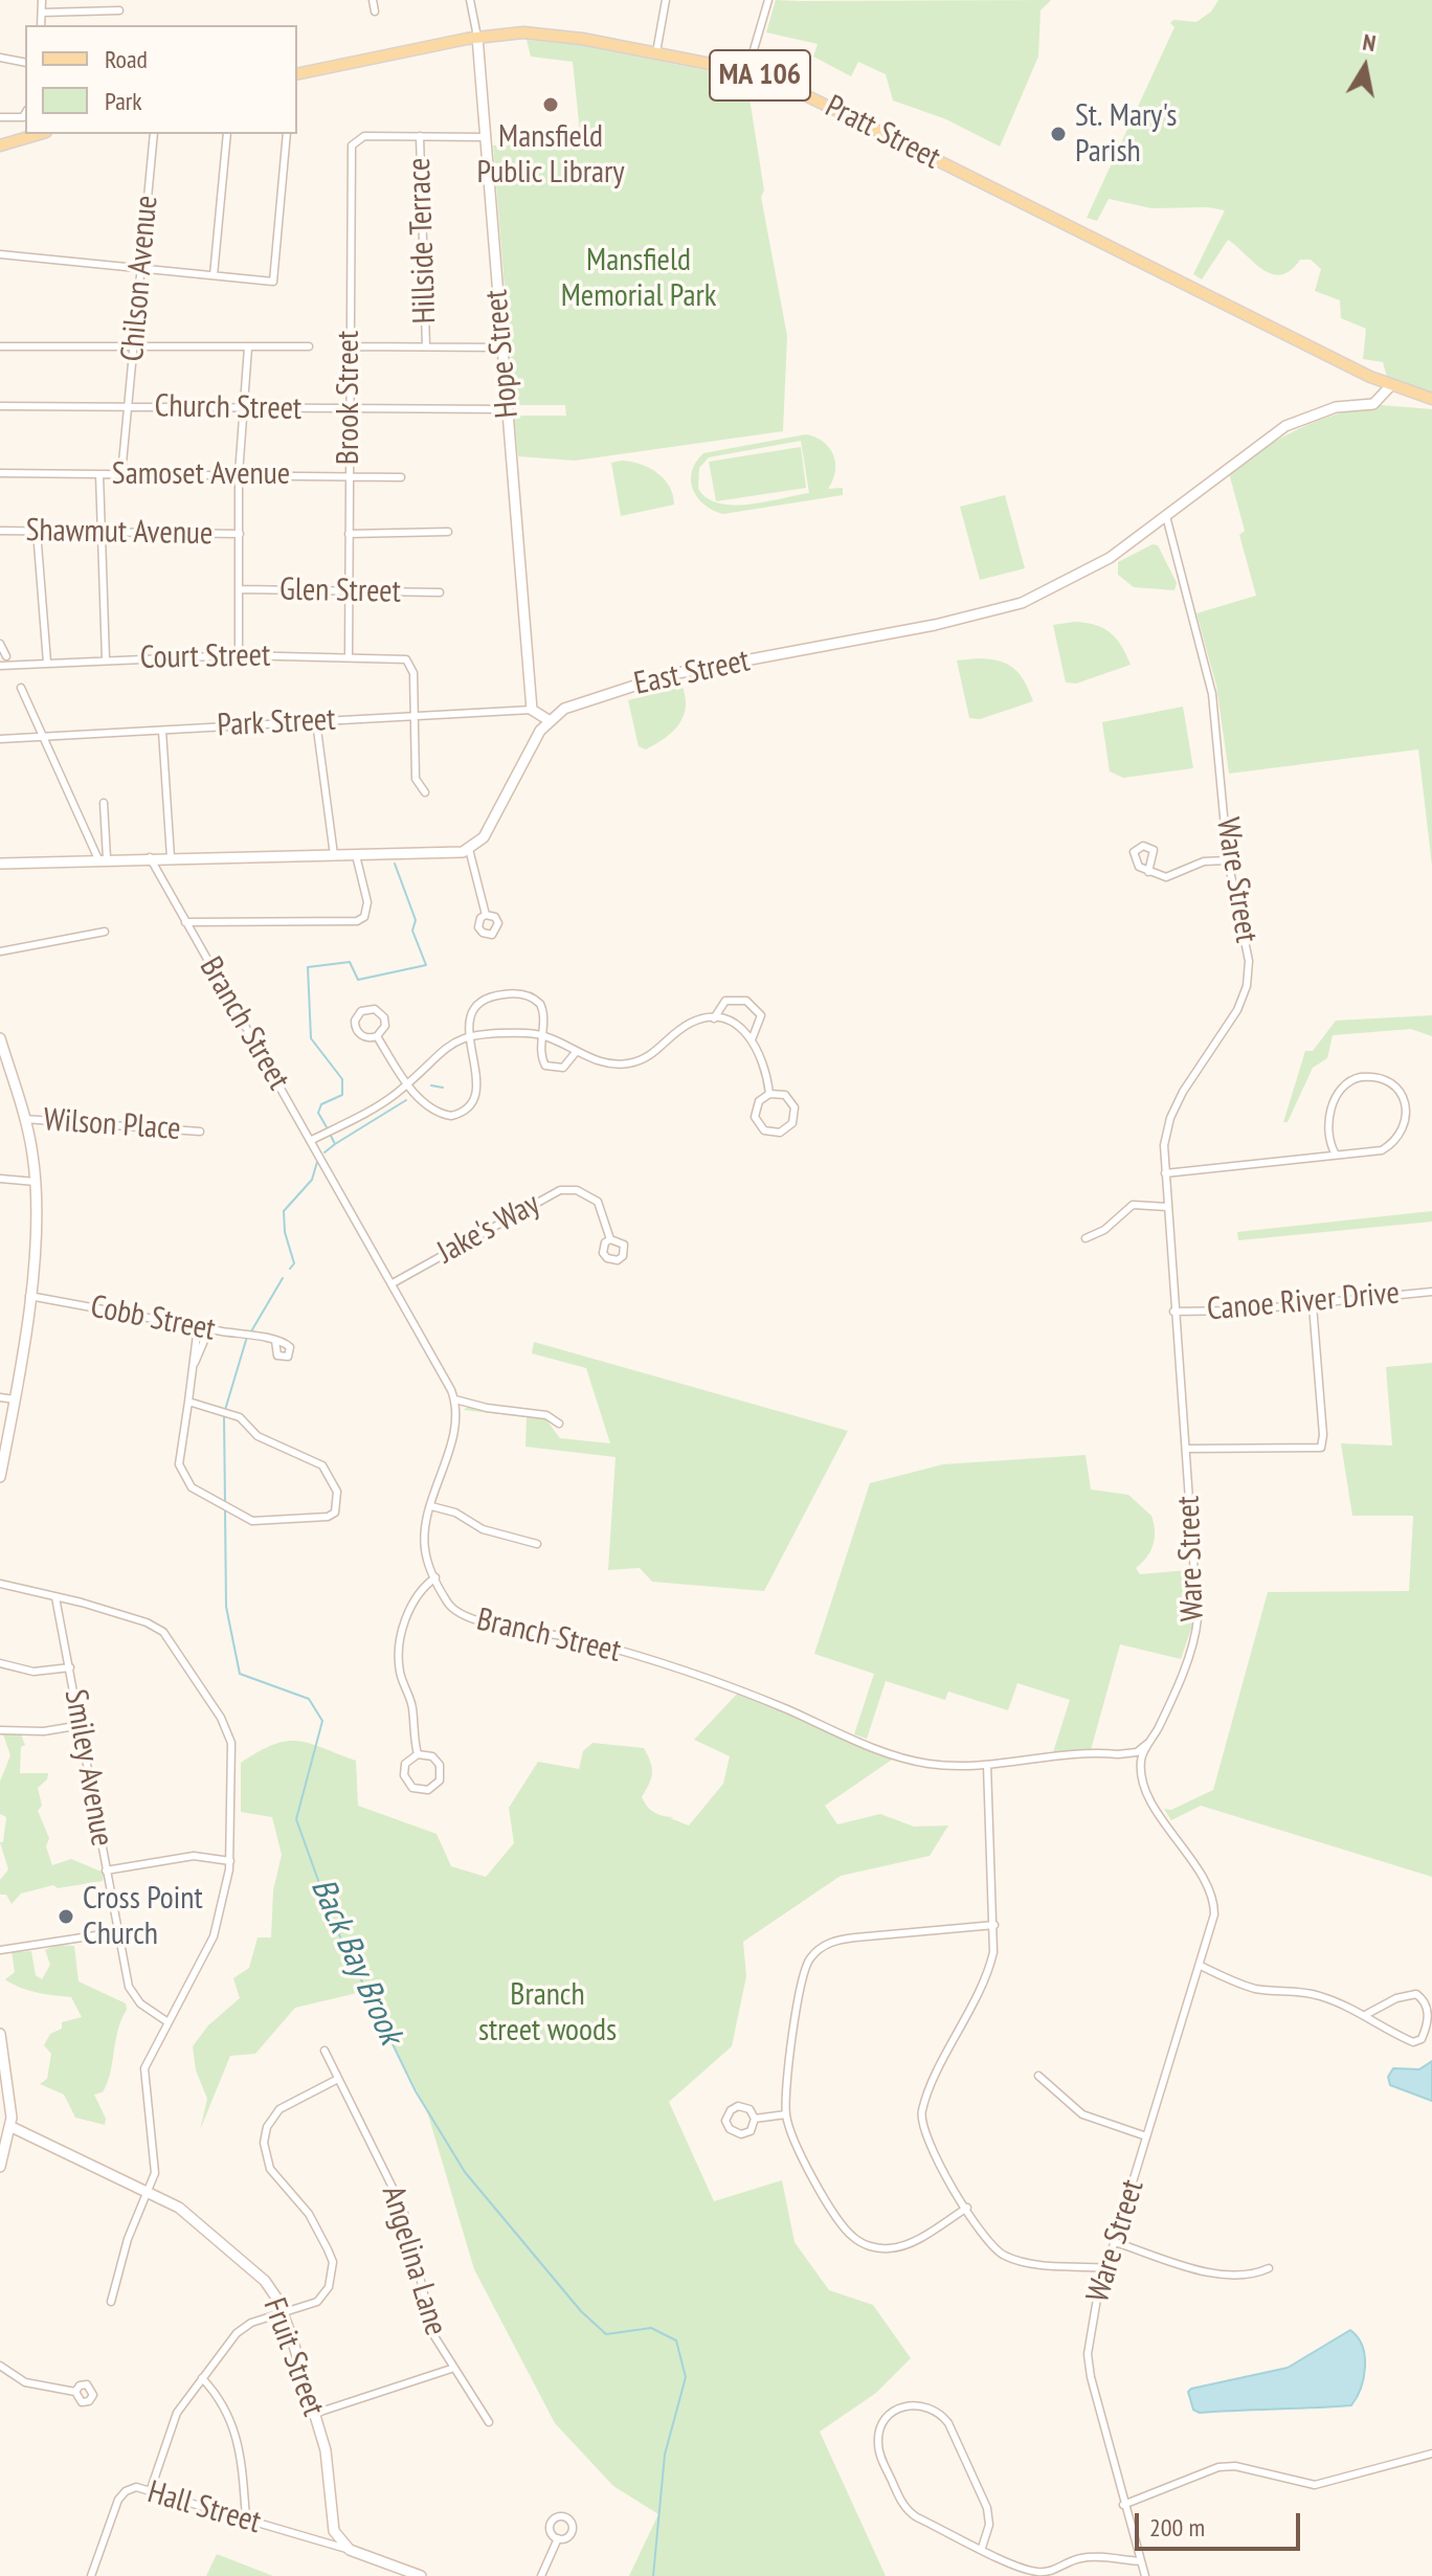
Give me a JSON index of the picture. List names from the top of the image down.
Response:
{
  "streets": {
    "main road": [
      "MA 106",
      "Pratt Street",
      "Hope Street",
      "East Street",
      "Fruit Street"
    ],
    "street": [
      "Hillside Terrace",
      "Chilson Avenue",
      "Brook Street",
      "Church Street",
      "Samoset Avenue",
      "Shawmut Avenue",
      "Glen Street",
      "Court Street",
      "Park Street",
      "Ware Street",
      "Branch Street",
      "Wilson Place",
      "Jake's Way",
      "Canoe River Drive",
      "Cobb Street",
      "Smiley Avenue",
      "Angelina Lane",
      "Hall Street"
    ]
  },
  "crossings": [
    ["Pratt Street", "Hope Street"],
    ["Pratt Street", "East Street"],
    ["Hillside Terrace", "Brook Street"],
    ["Chilson Avenue", "Church Street"],
    ["Chilson Avenue", "Samoset Avenue"],
    ["Hope Street", "Church Street"],
    ["Hope Street", "Park Street"],
    ["Brook Street", "Church Street"],
    ["Brook Street", "Samoset Avenue"],
    ["Brook Street", "Glen Street"],
    ["Brook Street", "Court Street"],
    ["Court Street", "Park Street"],
    ["East Street", "Ware Street"],
    ["Ware Street", "Branch Street"],
    ["Ware Street", "Canoe River Drive"],
    ["Branch Street", "Jake's Way"],
    ["Fruit Street", "Hall Street"]
  ],
  "water": ["Back Bay Brook"],
  "parks": ["Mansfield Memorial Park", "Branch street woods"],
  "places": ["Mansfield Public Library", "St. Mary's Parish", "Cross Point Church"],
  "legend": ["Road", "Park"],
  "scale_bar": "200 m",
  "north": "top"
}
